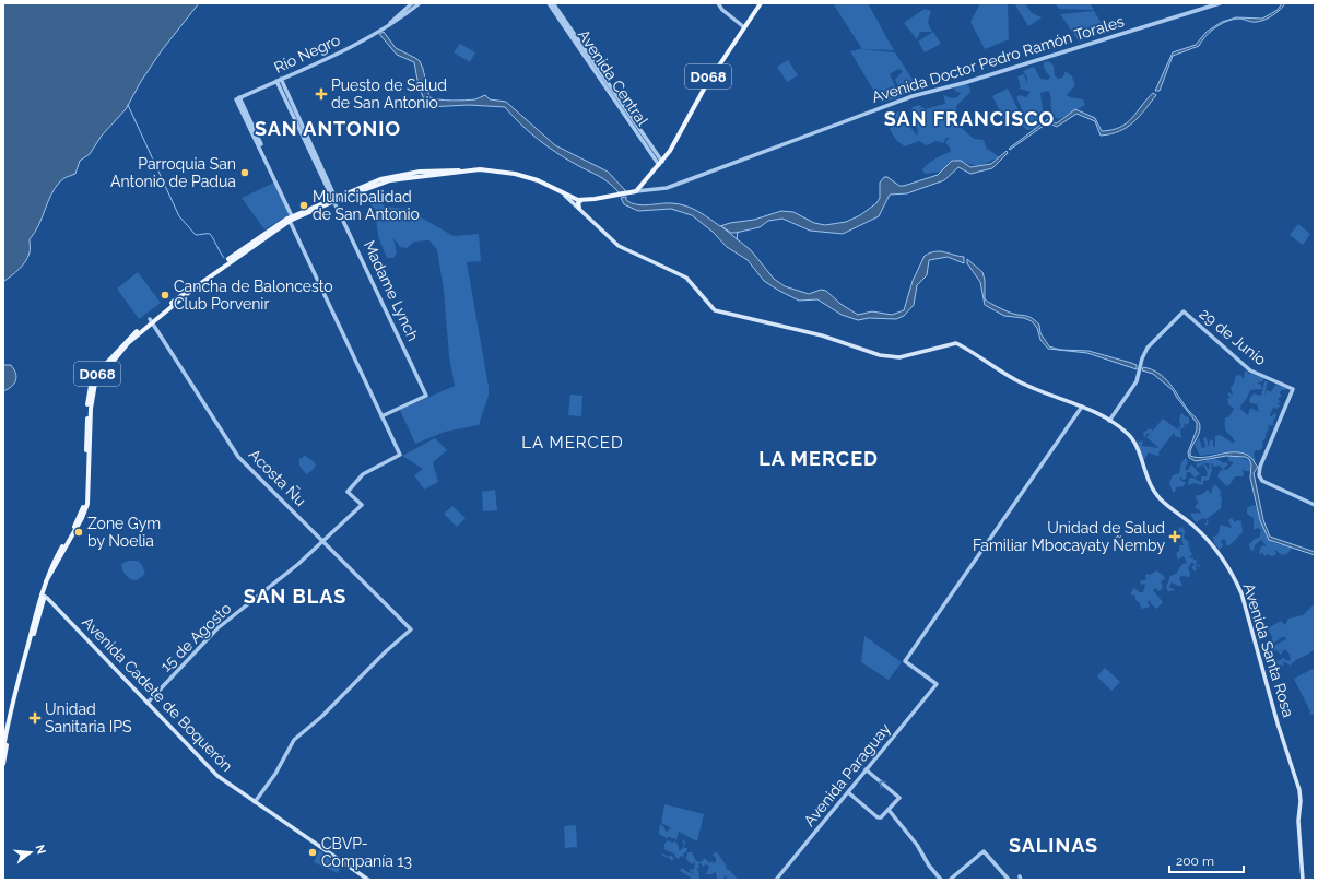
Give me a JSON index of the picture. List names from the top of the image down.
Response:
{
  "streets": {
    "main road": ["D068", "Avenida Santa Rosa", "Avenida Cadete de Boquerón"],
    "street": [
      "Río Negro",
      "Avenida Doctor Pedro Ramón Torales",
      "Avenida Central",
      "Madame Lynch",
      "29 de Junio",
      "Acosta Ñu",
      "15 de Agosto",
      "Avenida Paraguay"
    ]
  },
  "crossings": [
    ["Río Negro", "D068"],
    ["Río Negro", "Madame Lynch"],
    ["Avenida Doctor Pedro Ramón Torales", "D068"],
    ["D068", "Avenida Central"],
    ["D068", "Madame Lynch"],
    ["D068", "Acosta Ñu"],
    ["D068", "Avenida Santa Rosa"],
    ["D068", "Avenida Cadete de Boquerón"],
    ["Madame Lynch", "15 de Agosto"],
    ["29 de Junio", "Avenida Santa Rosa"],
    ["Acosta Ñu", "15 de Agosto"],
    ["Acosta Ñu", "Avenida Cadete de Boquerón"],
    ["15 de Agosto", "Avenida Cadete de Boquerón"],
    ["Avenida Santa Rosa", "Avenida Paraguay"]
  ],
  "districts": [
    "SAN FRANCISCO",
    "SAN ANTONIO",
    "LA MERCED",
    "LA MERCED",
    "SAN BLAS",
    "SALINAS"
  ],
  "places": {
    "health": ["Puesto de Salud de San Antonio", "Unidad de Salud Familiar Mbocayaty Ñemby", "Unidad Sanitaria IPS"],
    "other": [
      "Parroquia San Antonio de Padua",
      "Municipalidad de San Antonio",
      "Cancha de Baloncesto Club Porvenir",
      "Zone Gym by Noelia",
      "CBVP- Companía 13"
    ]
  },
  "scale_bar": "200 m",
  "north": "right"
}
